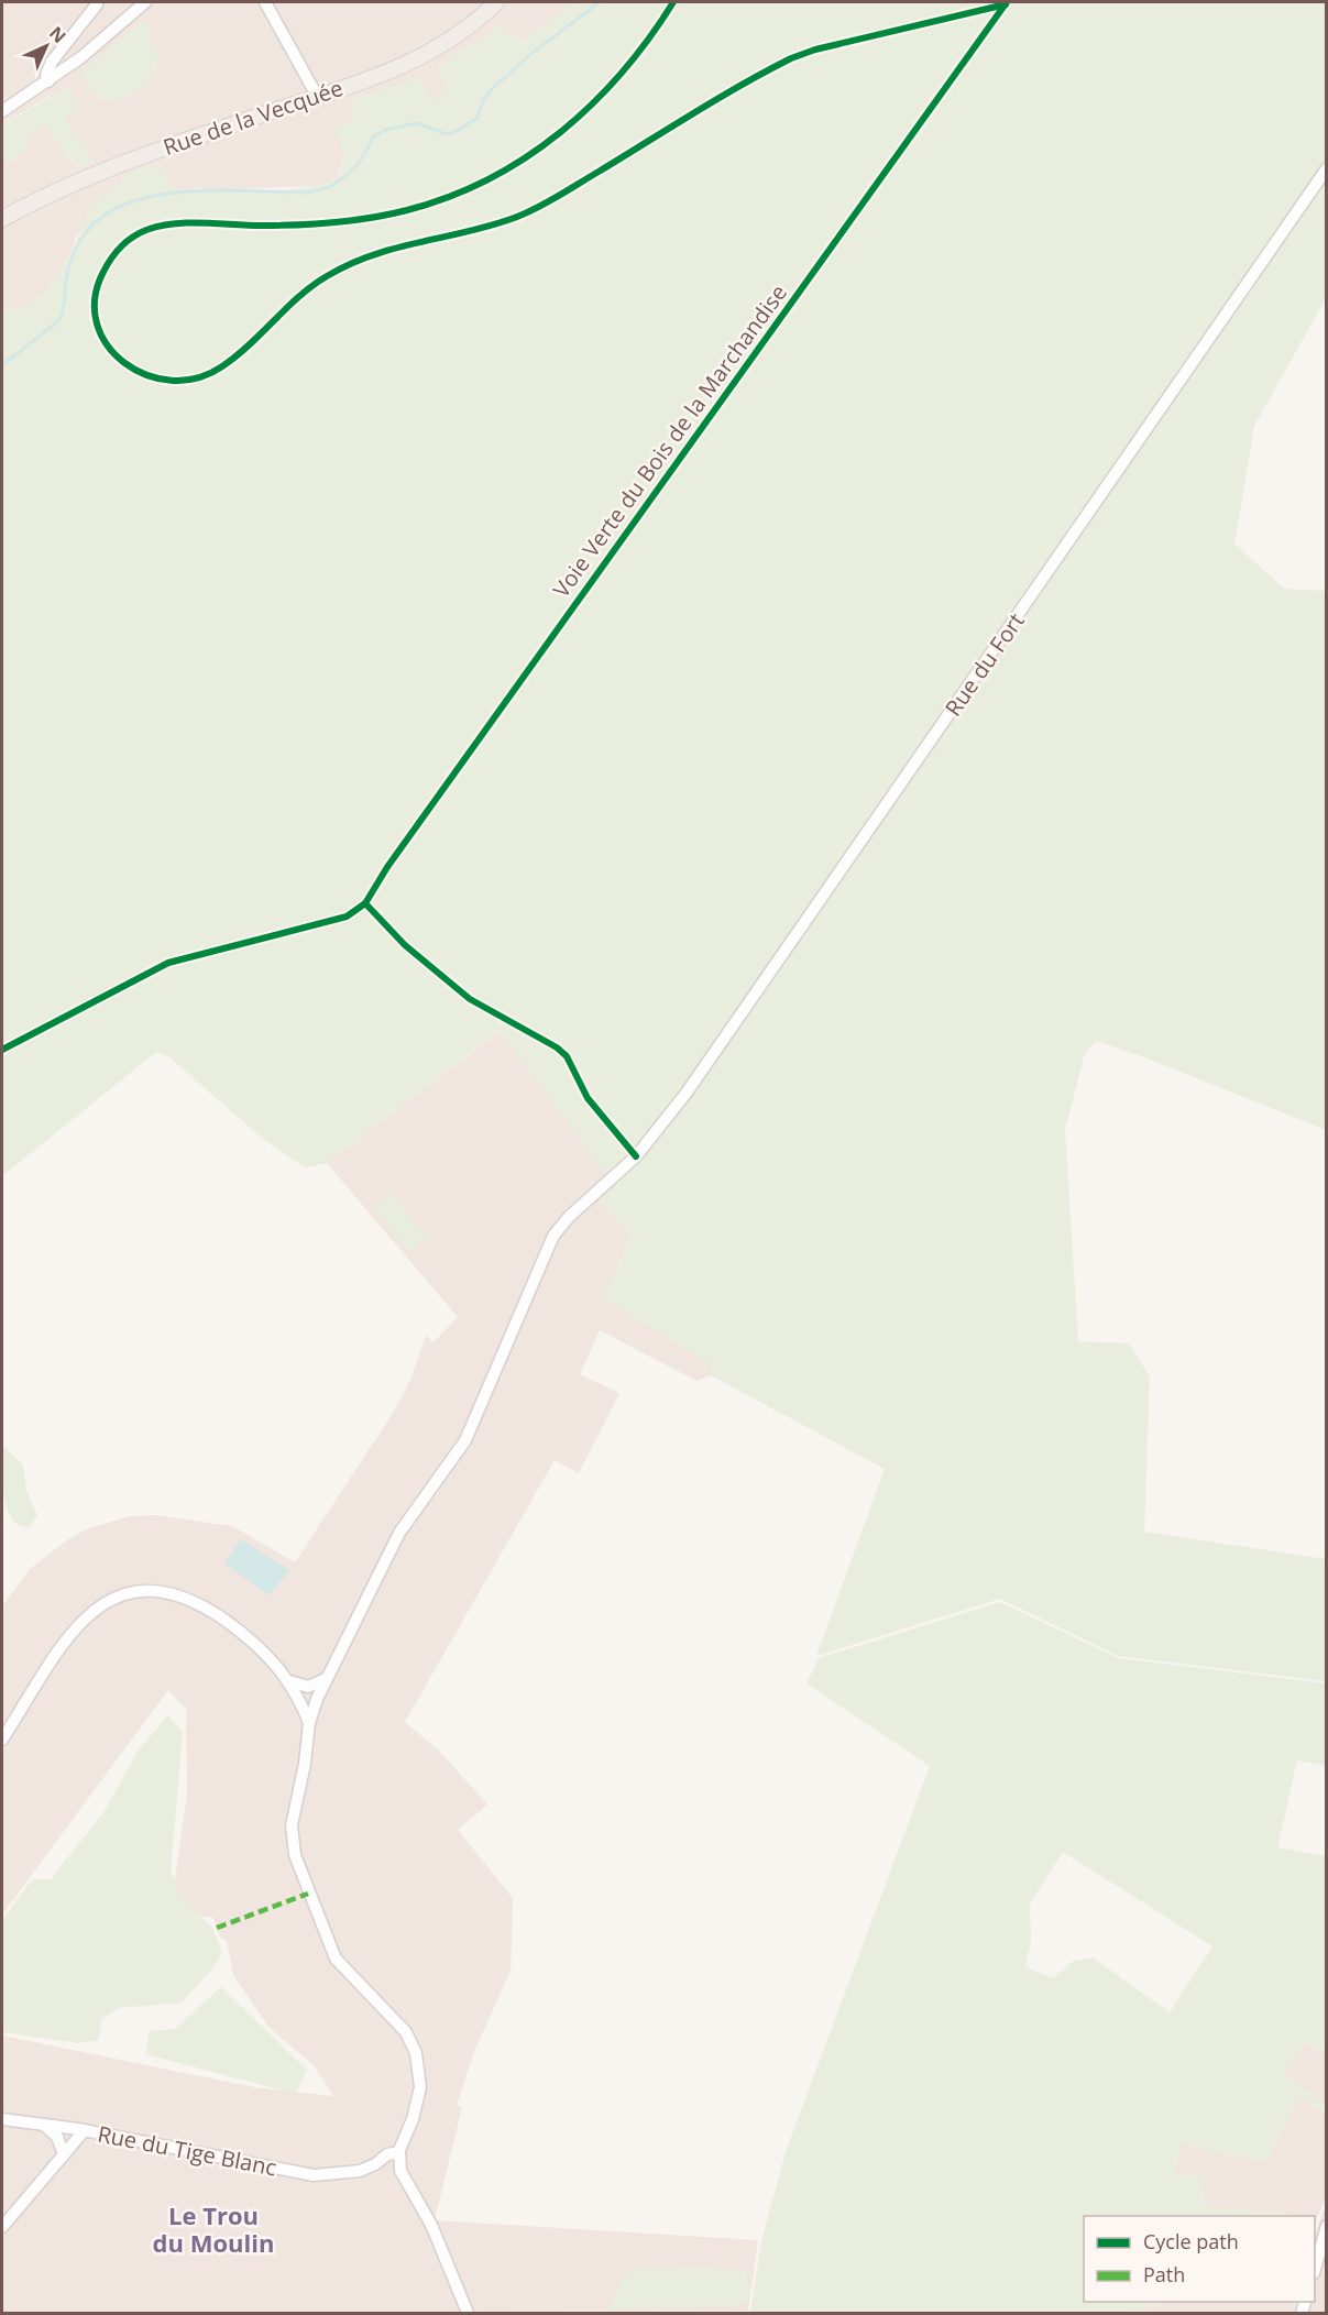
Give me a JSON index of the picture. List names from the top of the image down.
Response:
{
  "streets": {
    "main road": ["Rue de la Vecquée"],
    "street": ["Rue du Fort", "Rue du Tige Blanc"],
    "cycle path": ["Voie Verte du Bois de la Marchandise"]
  },
  "crossings": [
    ["Rue du Fort", "Rue du Tige Blanc"]
  ],
  "districts": ["Le Trou du Moulin"],
  "legend": ["Cycle path", "Path"],
  "north": "top right"
}
